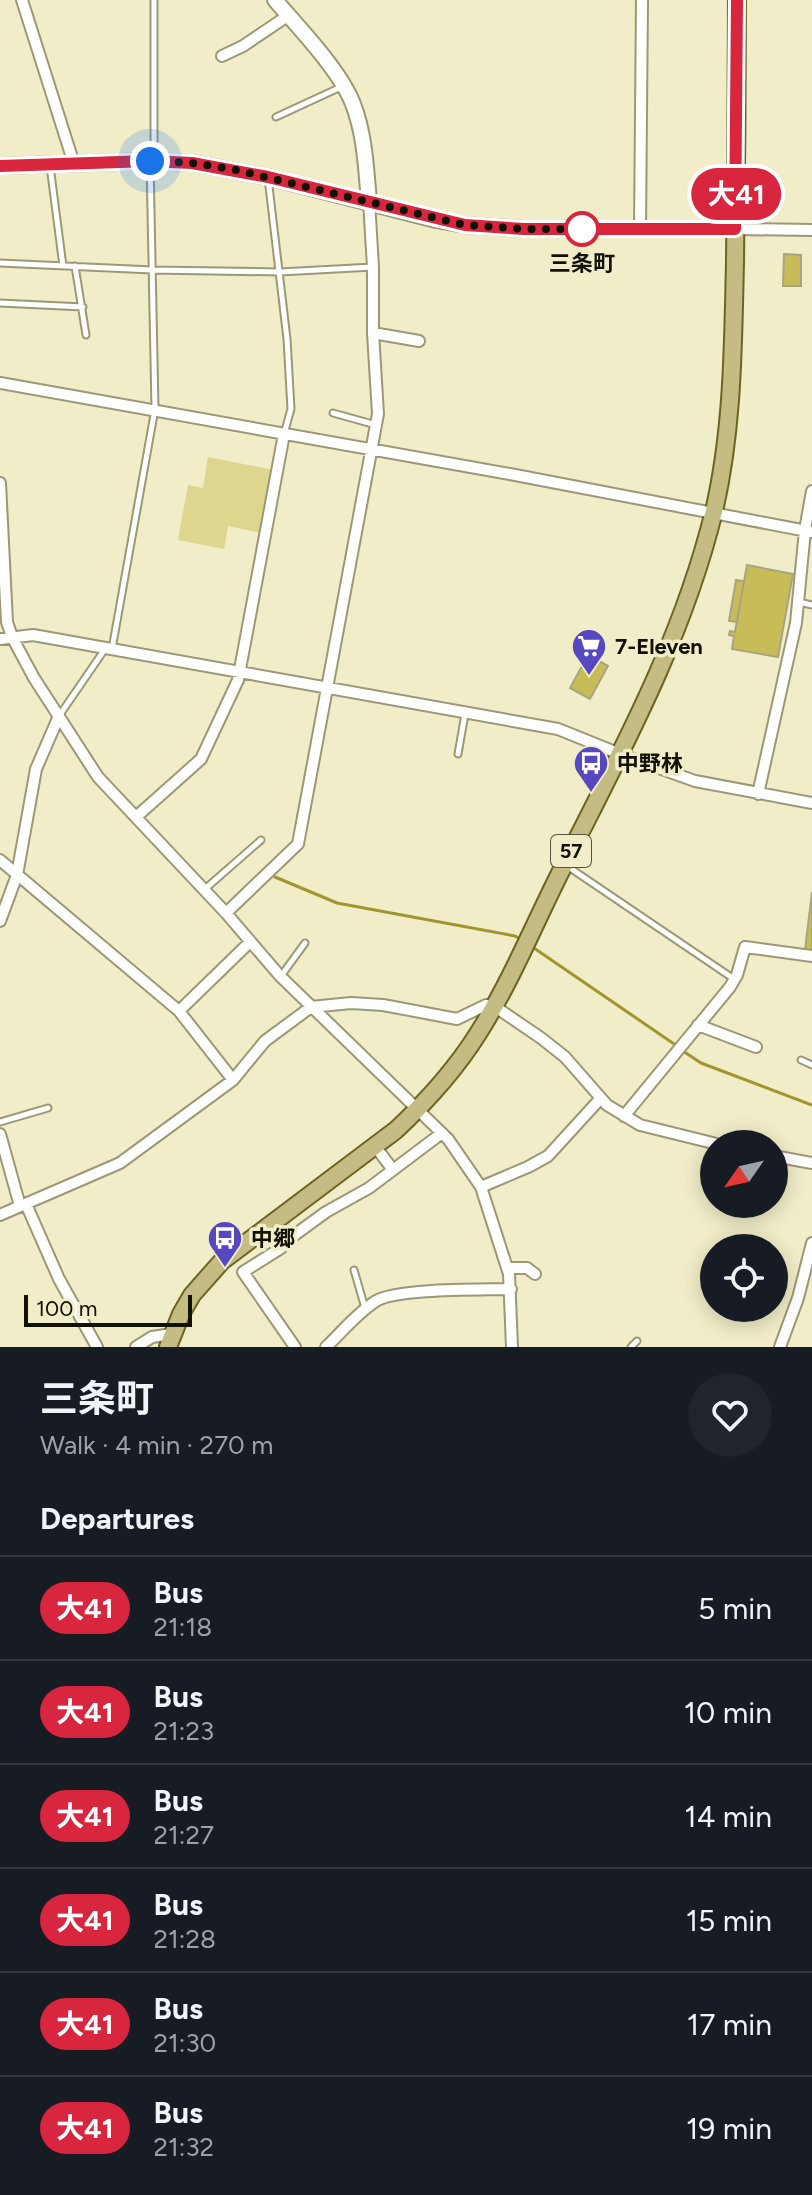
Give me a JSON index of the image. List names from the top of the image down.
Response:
{
  "streets": {
    "main road": ["57"]
  },
  "places": {
    "other": ["三条町"],
    "supermarket": ["7-Eleven"],
    "bus stop": ["中野林", "中郷"]
  },
  "lines": ["bus line 大41"],
  "scale_bar": "100 m",
  "north": "bottom left",
  "page": {
    "on_map": "大41",
    "scale": "100 m",
    "heading": [
      ["三条町", "Walk · 4 min · 270 m"],
      "Departures"
    ],
    "list": [
      {
        "mark": "大41",
        "name": "Bus",
        "note": "21:18",
        "value": "5 min"
      },
      {
        "mark": "大41",
        "name": "Bus",
        "note": "21:23",
        "value": "10 min"
      },
      {
        "mark": "大41",
        "name": "Bus",
        "note": "21:27",
        "value": "14 min"
      },
      {
        "mark": "大41",
        "name": "Bus",
        "note": "21:28",
        "value": "15 min"
      },
      {
        "mark": "大41",
        "name": "Bus",
        "note": "21:30",
        "value": "17 min"
      },
      {
        "mark": "大41",
        "name": "Bus",
        "note": "21:32",
        "value": "19 min"
      }
    ]
  }
}
